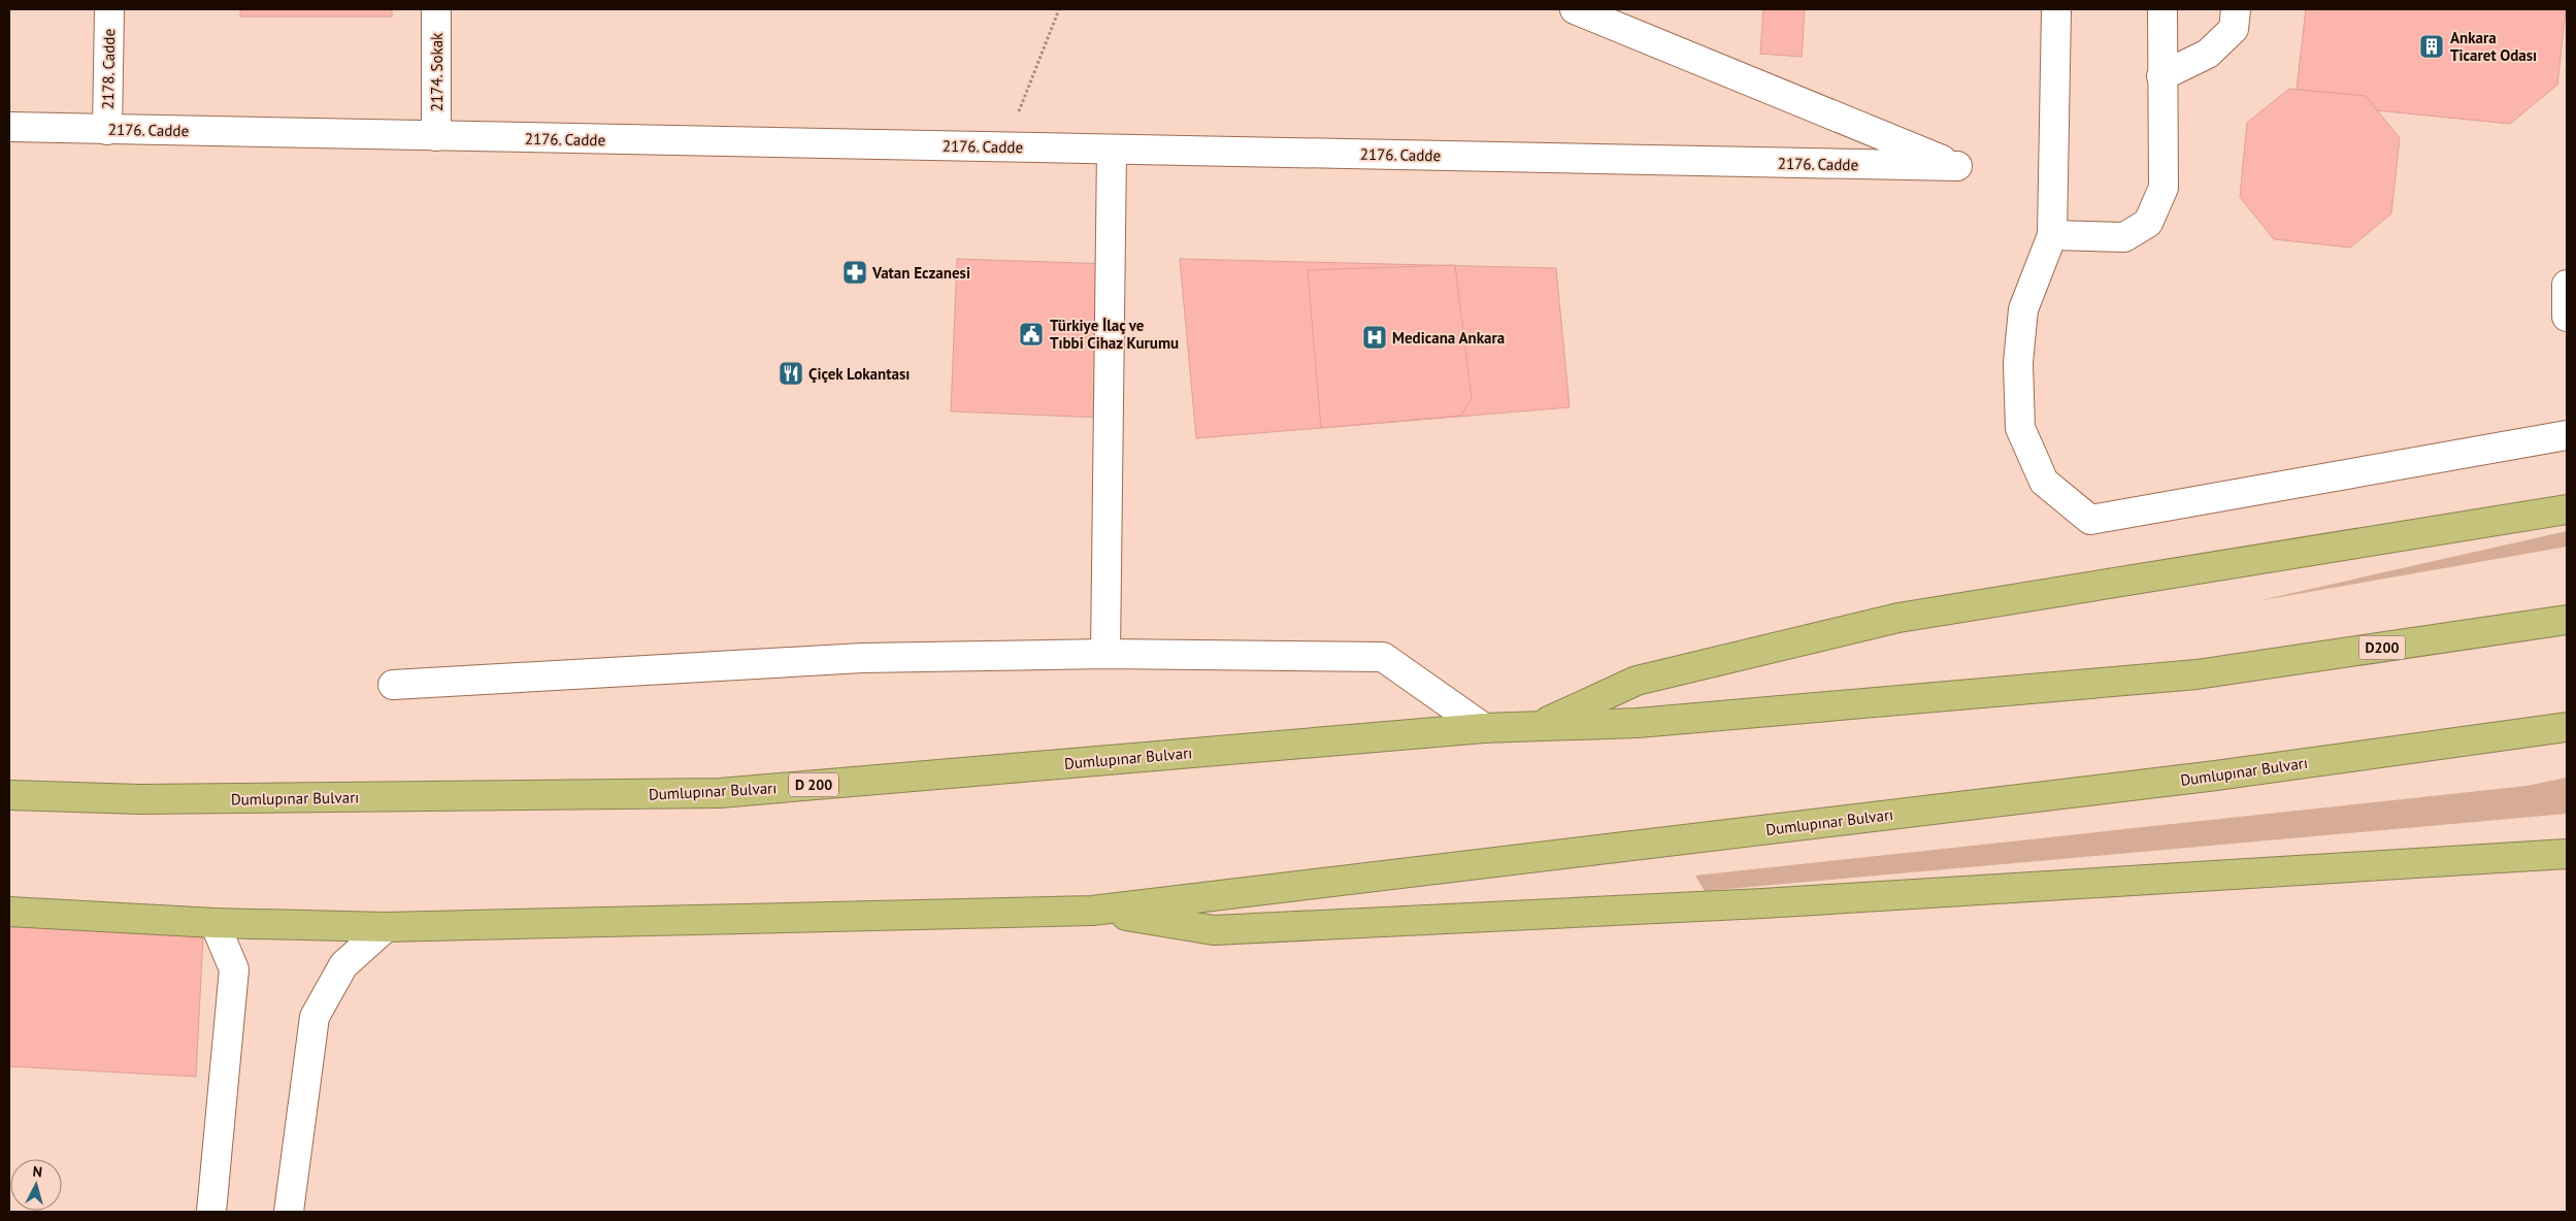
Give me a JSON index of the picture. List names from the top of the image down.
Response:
{
  "streets": {
    "highway": ["D200", "Dumlupınar Bulvarı", "D 200"],
    "street": ["2178. Cadde", "2174. Sokak", "2176. Cadde"]
  },
  "crossings": [
    ["2178. Cadde", "2176. Cadde"],
    ["2174. Sokak", "2176. Cadde"]
  ],
  "places": {
    "building": ["Ankara Ticaret Odası"],
    "pharmacy": ["Vatan Eczanesi"],
    "public building": ["Türkiye İlaç ve Tıbbi Cihaz Kurumu"],
    "hospital": ["Medicana Ankara"],
    "restaurant": ["Çiçek Lokantası"]
  },
  "north": "top"
}
